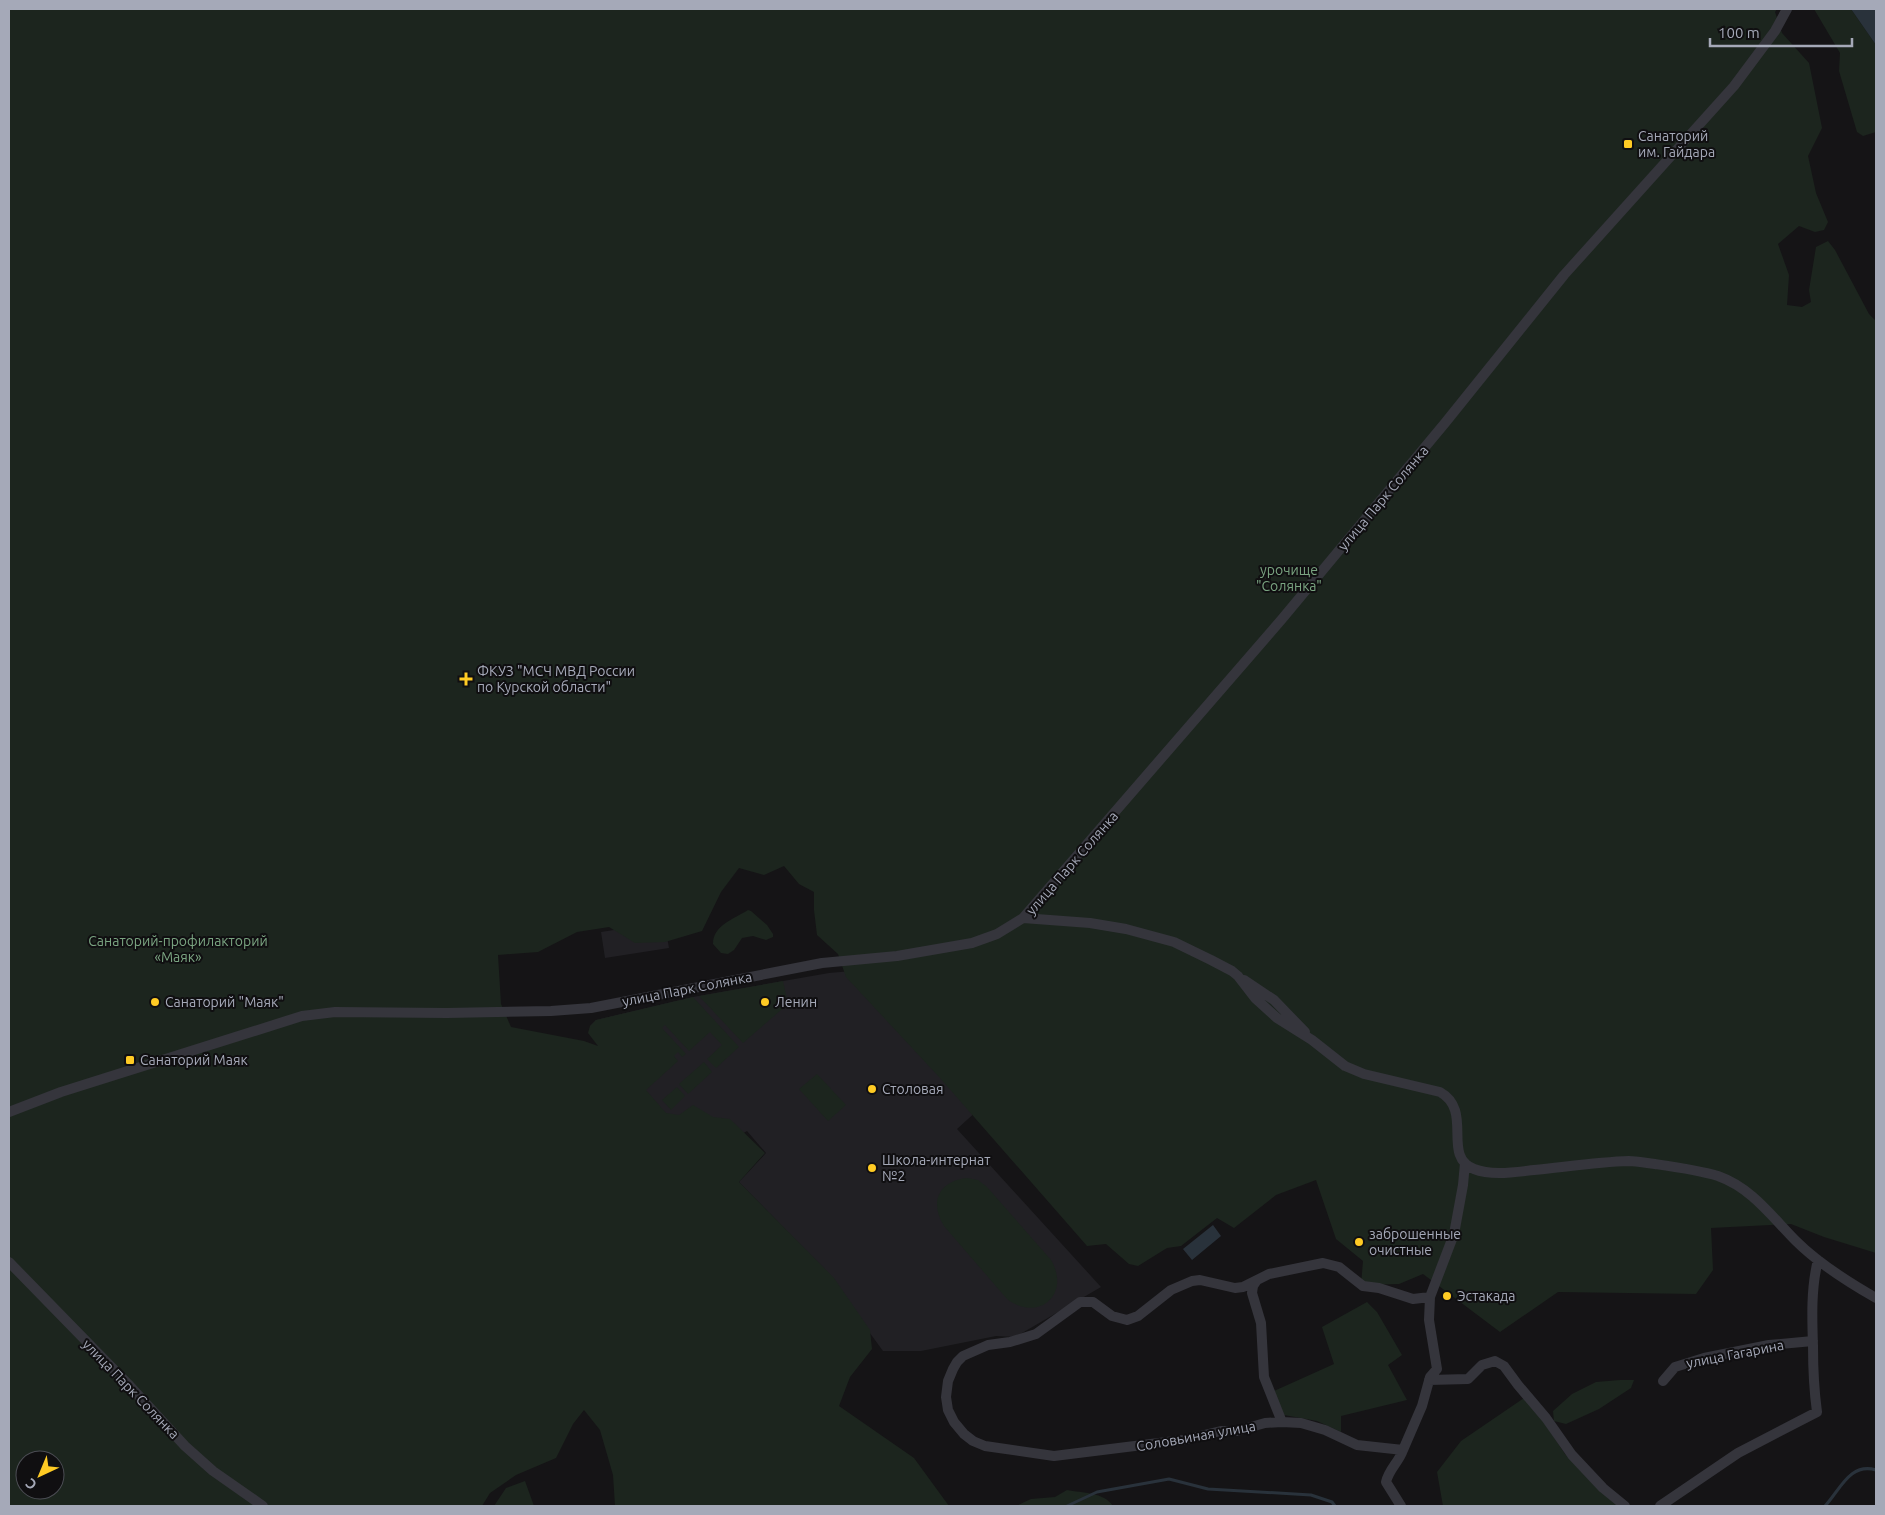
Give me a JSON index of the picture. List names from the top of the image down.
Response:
{
  "streets": {
    "street": ["улица Парк Солянка", "улица Гагарина", "Соловьиная улица"]
  },
  "parks": ["урочище \"Солянка\"", "Санаторий-профилакторий «Маяк»"],
  "places": {
    "transit": ["Санаторий им. Гайдара", "Санаторий Маяк"],
    "health": ["ФКУЗ \"МСЧ МВД России по Курской области\""],
    "other": [
      "Санаторий \"Маяк\"",
      "Ленин",
      "Столовая",
      "Школа-интернат №2",
      "заброшенные очистные",
      "Эстакада"
    ]
  },
  "scale_bar": "100 m",
  "north": "bottom left"
}
